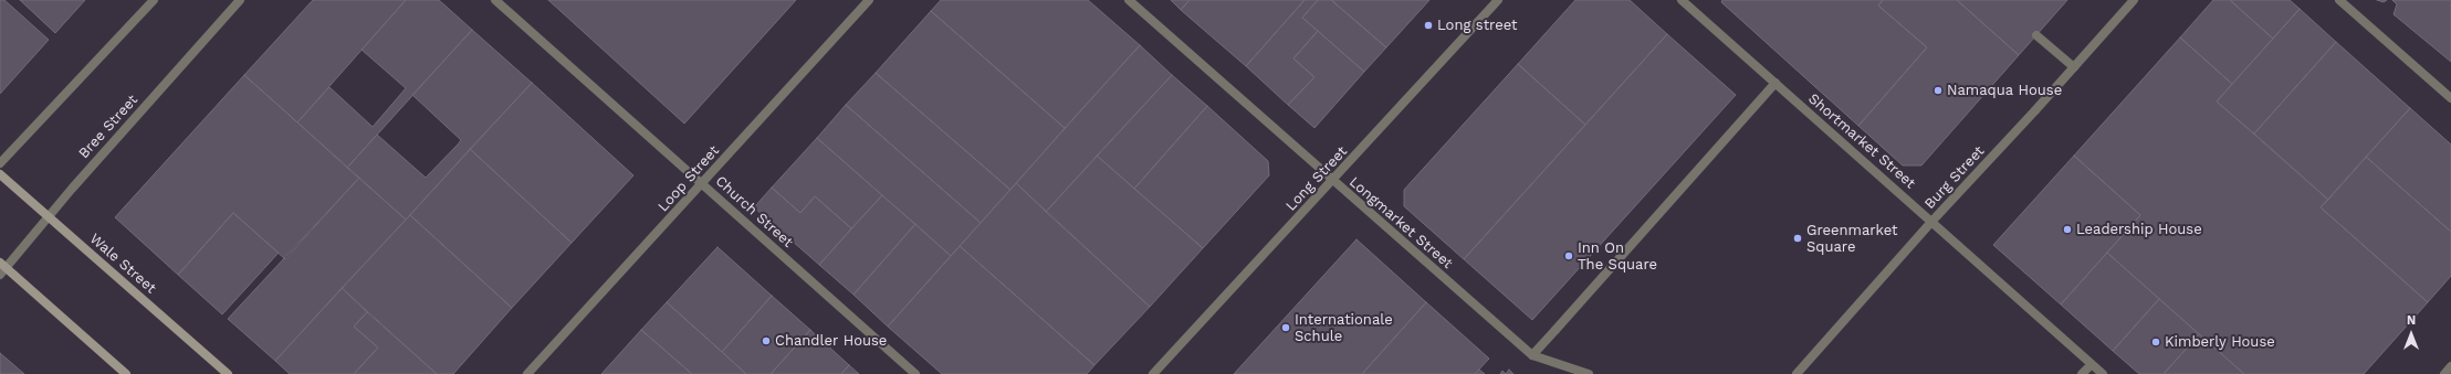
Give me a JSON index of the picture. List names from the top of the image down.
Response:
{
  "streets": {
    "main road": ["Wale Street"],
    "street": [
      "Bree Street",
      "Shortmarket Street",
      "Burg Street",
      "Loop Street",
      "Long Street",
      "Church Street",
      "Longmarket Street"
    ]
  },
  "crossings": [
    ["Bree Street", "Wale Street"],
    ["Shortmarket Street", "Burg Street"],
    ["Loop Street", "Church Street"],
    ["Long Street", "Longmarket Street"]
  ],
  "places": [
    "Long street",
    "Namaqua House",
    "Leadership House",
    "Greenmarket Square",
    "Inn On The Square",
    "Internationale Schule",
    "Chandler House",
    "Kimberly House"
  ],
  "north": "top"
}
